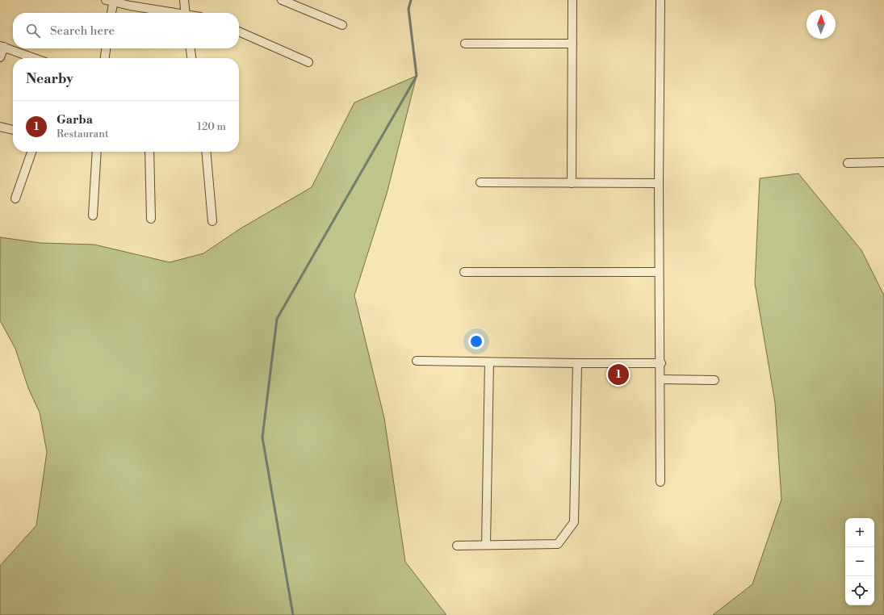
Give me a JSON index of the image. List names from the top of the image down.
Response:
{
  "north": "top",
  "page": {
    "search": "Search here",
    "heading": "Nearby",
    "list": [
      {
        "mark": "1",
        "name": "Garba",
        "note": "Restaurant",
        "value": "120 m"
      }
    ],
    "pins": "1",
    "map_buttons": ["+", "−"]
  }
}
